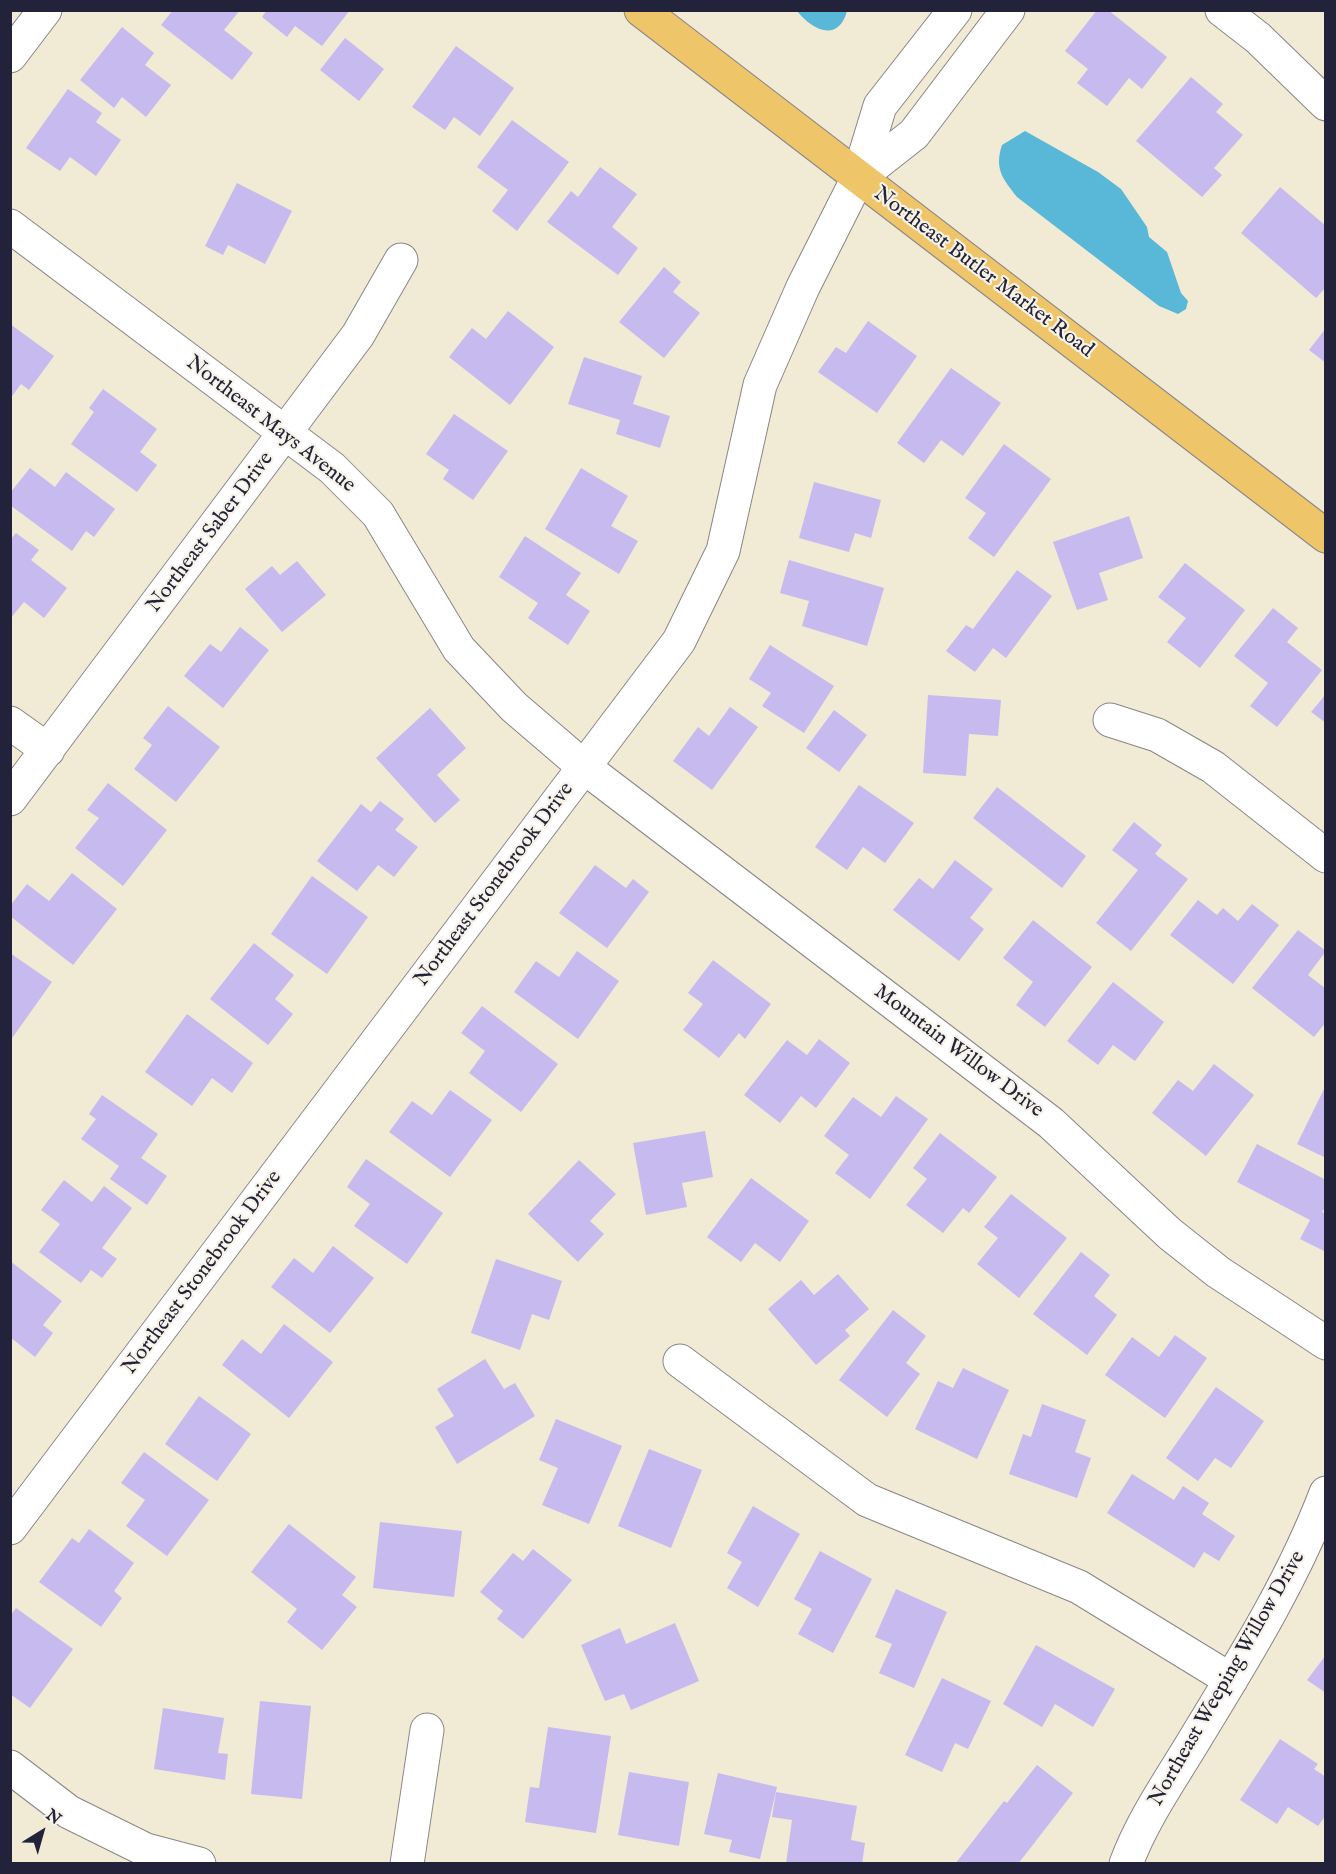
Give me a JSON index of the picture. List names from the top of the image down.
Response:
{
  "streets": {
    "main road": ["Northeast Butler Market Road"],
    "street": [
      "Northeast Mays Avenue",
      "Northeast Saber Drive",
      "Northeast Stonebrook Drive",
      "Mountain Willow Drive",
      "Northeast Weeping Willow Drive"
    ]
  },
  "crossings": [
    ["Northeast Butler Market Road", "Northeast Stonebrook Drive"],
    ["Northeast Mays Avenue", "Northeast Saber Drive"],
    ["Northeast Mays Avenue", "Northeast Stonebrook Drive"],
    ["Northeast Mays Avenue", "Mountain Willow Drive"],
    ["Northeast Stonebrook Drive", "Mountain Willow Drive"]
  ],
  "north": "top right"
}
